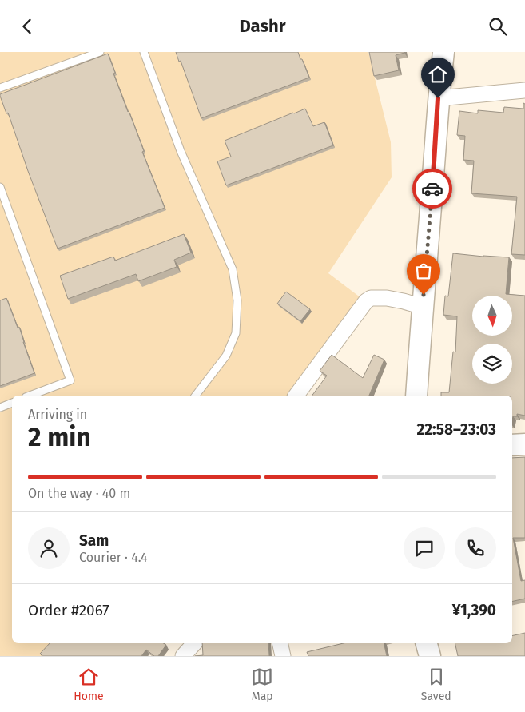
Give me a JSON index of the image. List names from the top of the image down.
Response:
{
  "north": "bottom",
  "page": {
    "header": "Dashr",
    "heading": ["2 min", "Arriving in", "22:58–23:03"],
    "panel": [
      "Sam",
      "Courier · 4.4",
      "Order #2067",
      "¥1,390"
    ],
    "bar": "On the way · 40 m",
    "tabs": ["Home", "Map", "Saved"]
  }
}
